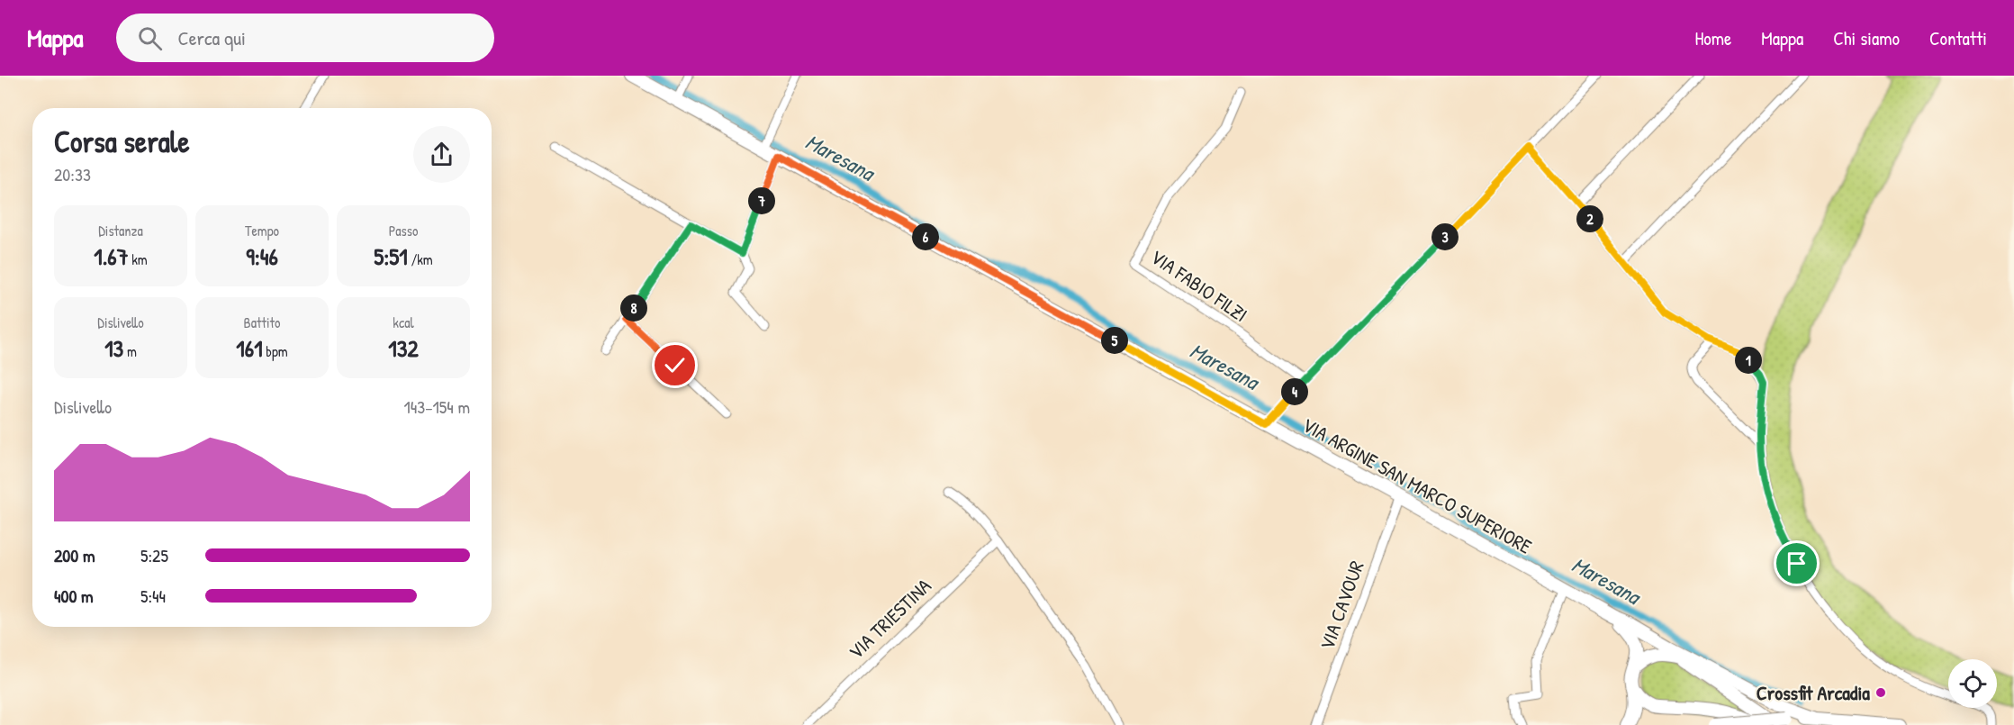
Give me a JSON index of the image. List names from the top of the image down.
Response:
{
  "streets": {
    "street": [
      "VIA FABIO FILZI",
      "VIA ARGINE SAN MARCO SUPERIORE",
      "VIA CAVOUR",
      "VIA TRIESTINA"
    ]
  },
  "crossings": [
    ["VIA ARGINE SAN MARCO SUPERIORE", "VIA CAVOUR"]
  ],
  "water": ["Maresana"],
  "places": ["Crossfit Arcadia"],
  "page": {
    "header": "Mappa",
    "search": "Cerca qui",
    "nav": [
      "Home",
      "Mappa",
      "Chi siamo",
      "Contatti"
    ],
    "heading": ["Corsa serale", "20:33"],
    "pins": [
      "7",
      "2",
      "3",
      "6",
      "8",
      "5",
      "1",
      "4"
    ],
    "stats": [
      ["Distanza", "1.67 km"],
      ["Tempo", "9:46"],
      ["Passo", "5:51 /km"],
      ["Dislivello", "13 m"],
      ["Battito", "161 bpm"],
      ["kcal", "132"]
    ],
    "chart": ["Dislivello", "143–154 m"],
    "list": [
      {
        "name": "200 m",
        "note": "5:25"
      },
      {
        "name": "400 m",
        "note": "5:44"
      }
    ]
  }
}
